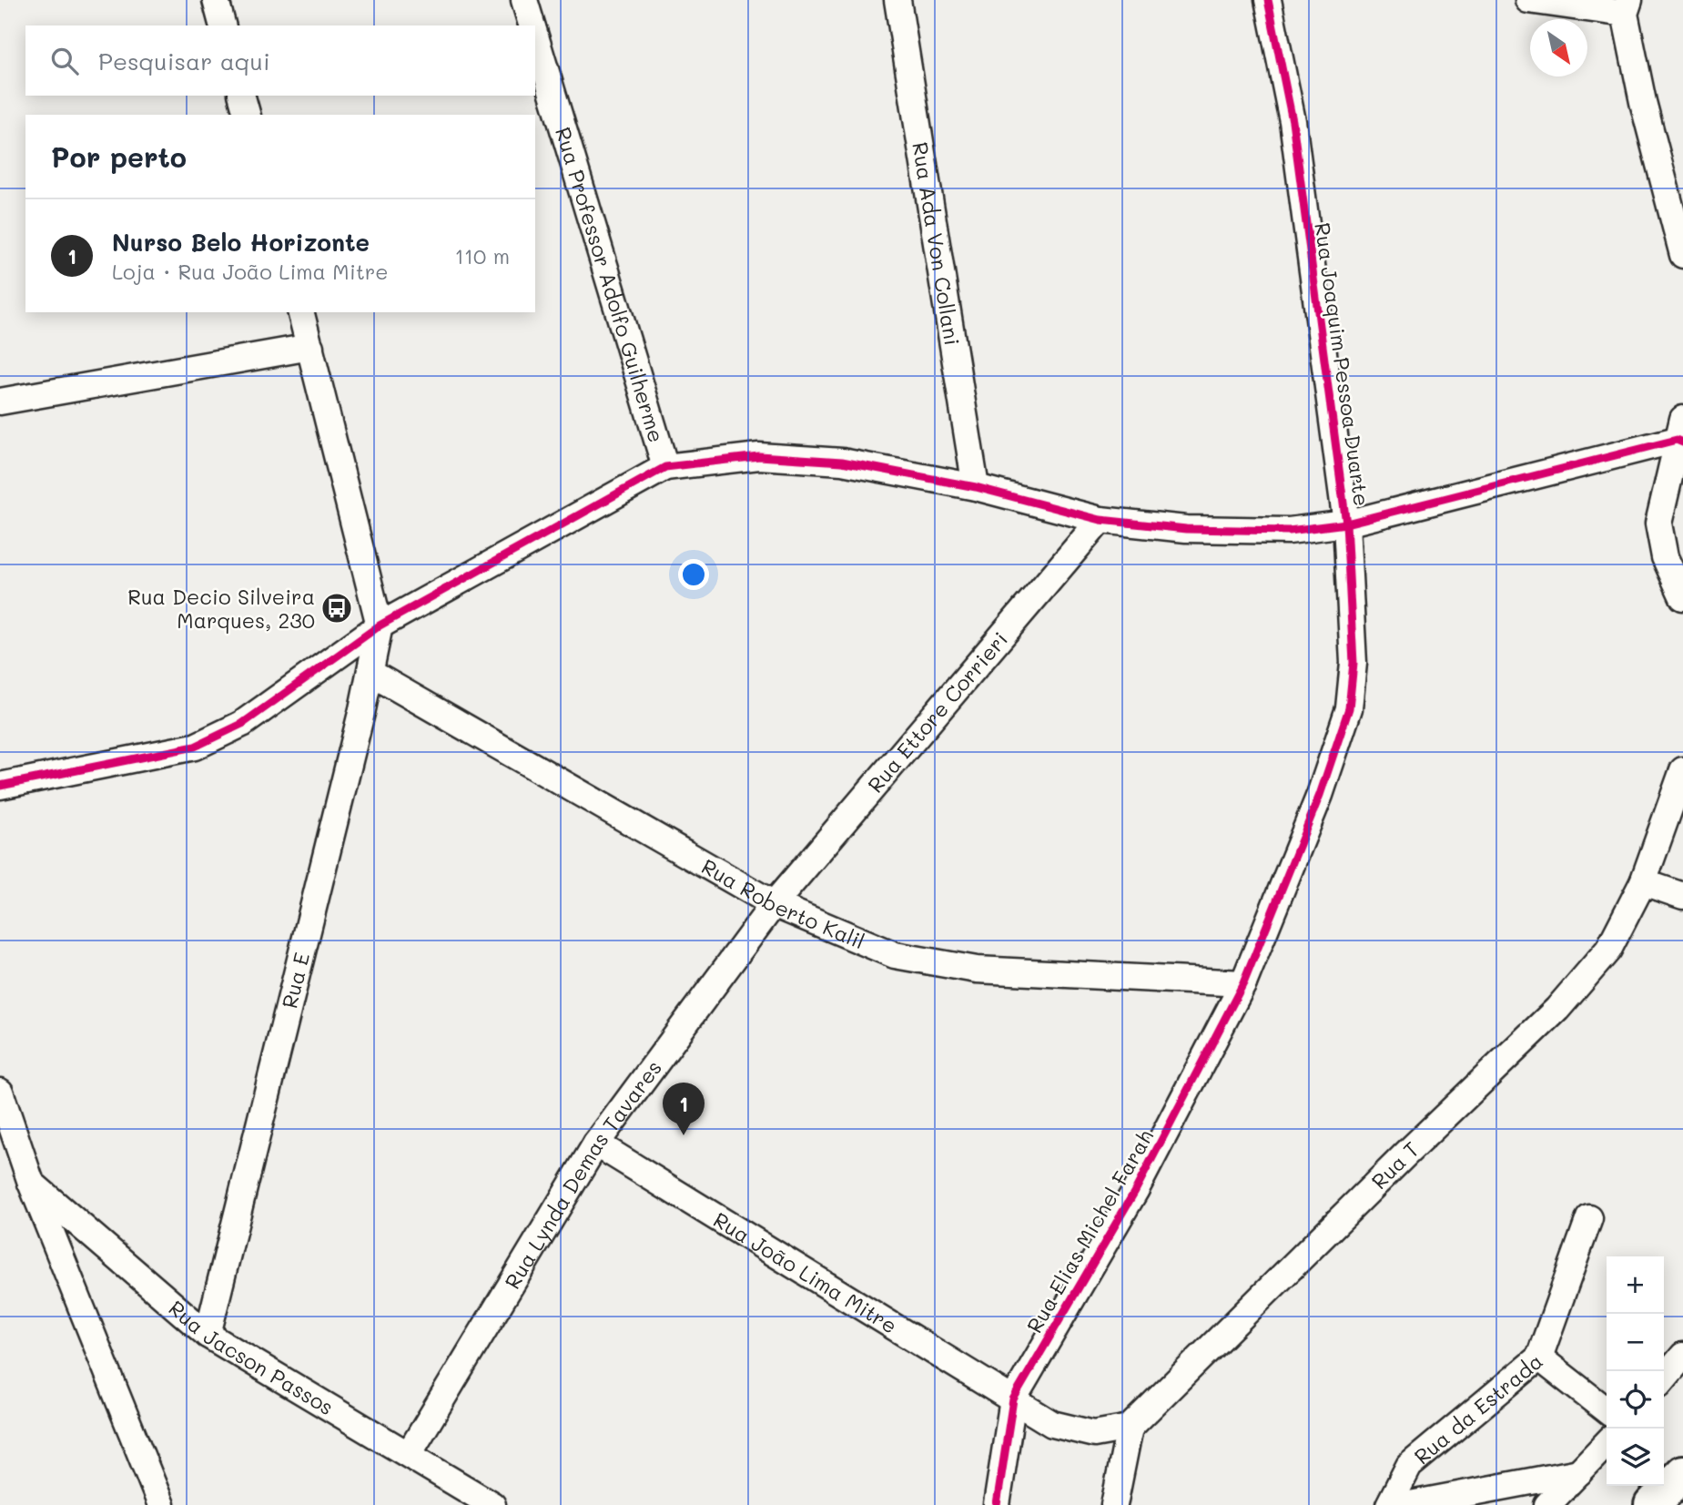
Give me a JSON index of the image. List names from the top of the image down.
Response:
{
  "streets": {
    "street": [
      "Rua Ada Von Collani",
      "Rua Professor Adolfo Guilherme",
      "Rua Joaquim Pessoa Duarte",
      "Rua Ettore Corrieri",
      "Rua Roberto Kalil",
      "Rua E",
      "Rua T",
      "Rua Lynda Demas Tavares",
      "Rua Elias Michel Farah",
      "Rua João Lima Mitre",
      "Rua Jacson Passos",
      "Rua da Estrada"
    ]
  },
  "crossings": [
    ["Rua Joaquim Pessoa Duarte", "Rua Roberto Kalil"],
    ["Rua Joaquim Pessoa Duarte", "Rua Elias Michel Farah"],
    ["Rua Ettore Corrieri", "Rua Roberto Kalil"],
    ["Rua Ettore Corrieri", "Rua Lynda Demas Tavares"],
    ["Rua Roberto Kalil", "Rua E"],
    ["Rua Roberto Kalil", "Rua Lynda Demas Tavares"],
    ["Rua Roberto Kalil", "Rua Elias Michel Farah"],
    ["Rua E", "Rua Jacson Passos"],
    ["Rua Lynda Demas Tavares", "Rua João Lima Mitre"],
    ["Rua Lynda Demas Tavares", "Rua Jacson Passos"],
    ["Rua Elias Michel Farah", "Rua João Lima Mitre"]
  ],
  "places": {
    "bus stop": ["Rua Decio Silveira Marques, 230"]
  },
  "north": "bottom right",
  "page": {
    "search": "Pesquisar aqui",
    "heading": "Por perto",
    "list": [
      {
        "mark": "1",
        "name": "Nurso Belo Horizonte",
        "note": "Loja · Rua João Lima Mitre",
        "value": "110 m"
      }
    ],
    "pins": "1",
    "map_buttons": ["+", "−"]
  }
}
